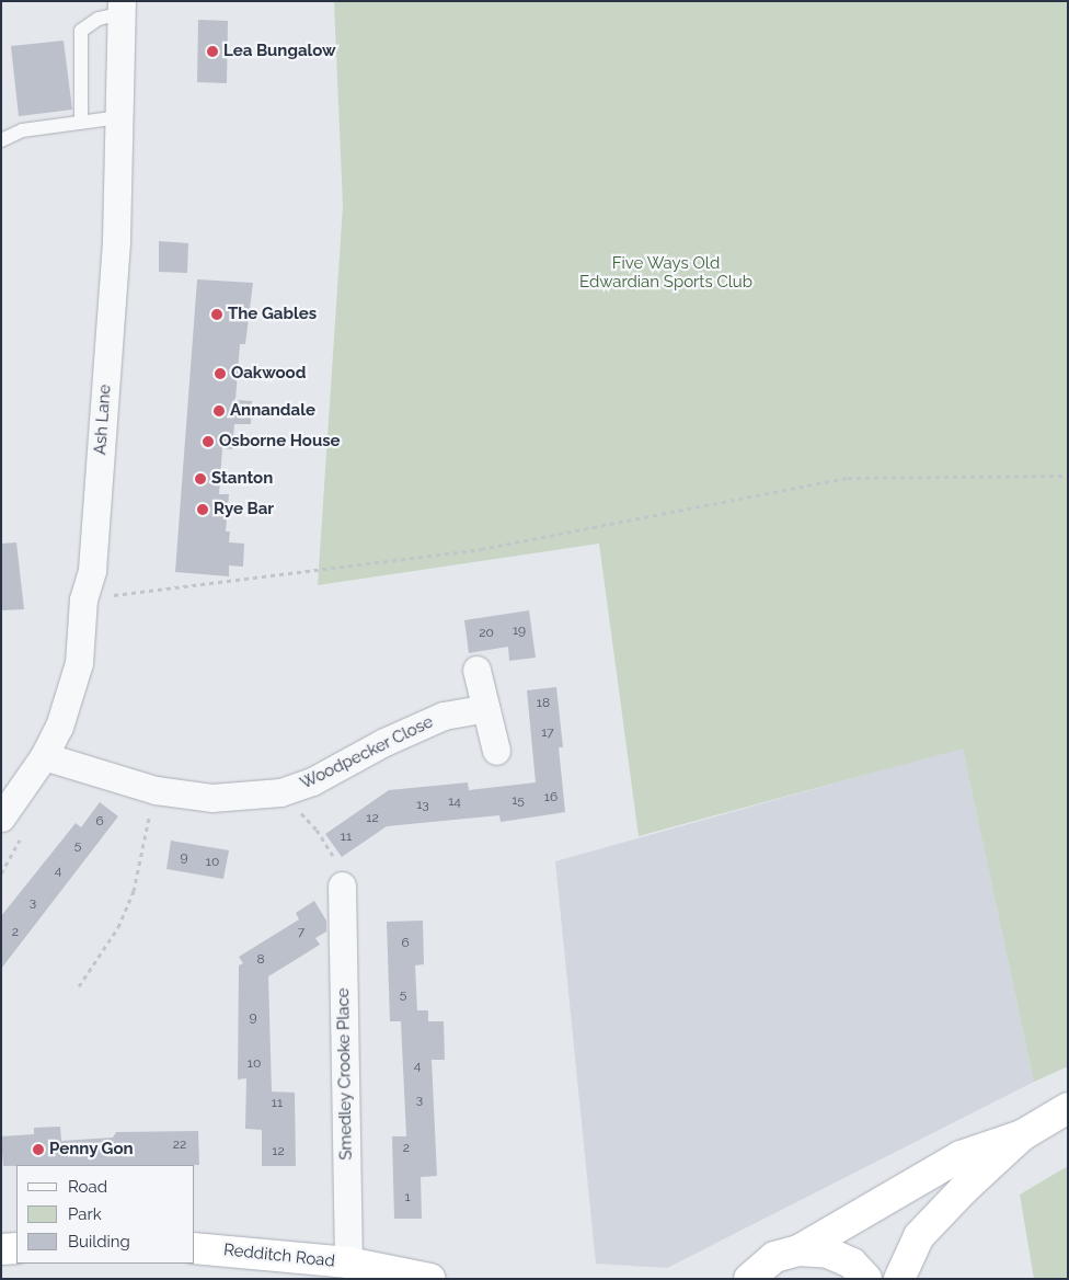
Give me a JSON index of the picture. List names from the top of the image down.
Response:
{
  "streets": {
    "highway": ["Redditch Road"],
    "street": ["Ash Lane", "Woodpecker Close", "Smedley Crooke Place"]
  },
  "crossings": [
    ["Ash Lane", "Woodpecker Close"],
    ["Woodpecker Close", "Smedley Crooke Place"],
    ["Smedley Crooke Place", "Redditch Road"]
  ],
  "parks": ["Five Ways Old Edwardian Sports Club"],
  "places": [
    "Lea Bungalow",
    "The Gables",
    "Oakwood",
    "Annandale",
    "Osborne House",
    "Stanton",
    "Rye Bar",
    "Penny Gon"
  ],
  "house_numbers": [
    "19",
    "20",
    "18",
    "17",
    "16",
    "15",
    "14",
    "13",
    "12",
    "6",
    "11",
    "5",
    "9",
    "10",
    "4",
    "3",
    "2",
    "7",
    "6",
    "8",
    "5",
    "9",
    "10",
    "4",
    "3",
    "11",
    "22",
    "2",
    "12",
    "1"
  ],
  "legend": ["Road", "Park", "Building"]
}
